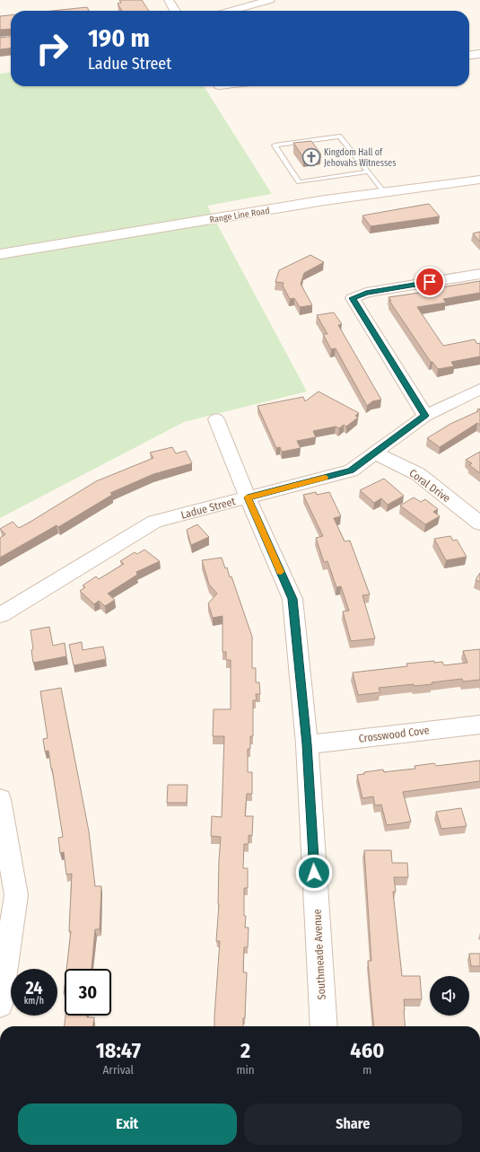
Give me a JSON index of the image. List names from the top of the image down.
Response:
{
  "streets": {
    "main road": ["Range Line Road"],
    "street": [
      "Coral Drive",
      "Ladue Street",
      "Crosswood Cove",
      "Southmeade Avenue"
    ]
  },
  "crossings": [
    ["Coral Drive", "Ladue Street"],
    ["Ladue Street", "Southmeade Avenue"],
    ["Crosswood Cove", "Southmeade Avenue"]
  ],
  "places": {
    "church": ["Kingdom Hall of Jehovahs Witnesses"]
  },
  "page": {
    "turn": ["190 m", "Ladue Street"],
    "speed": "24 km/h",
    "limit": "30",
    "eta": [
      "18:47",
      "Arrival",
      "2",
      "min",
      "460",
      "m"
    ],
    "buttons": ["Exit", "Share"]
  }
}
